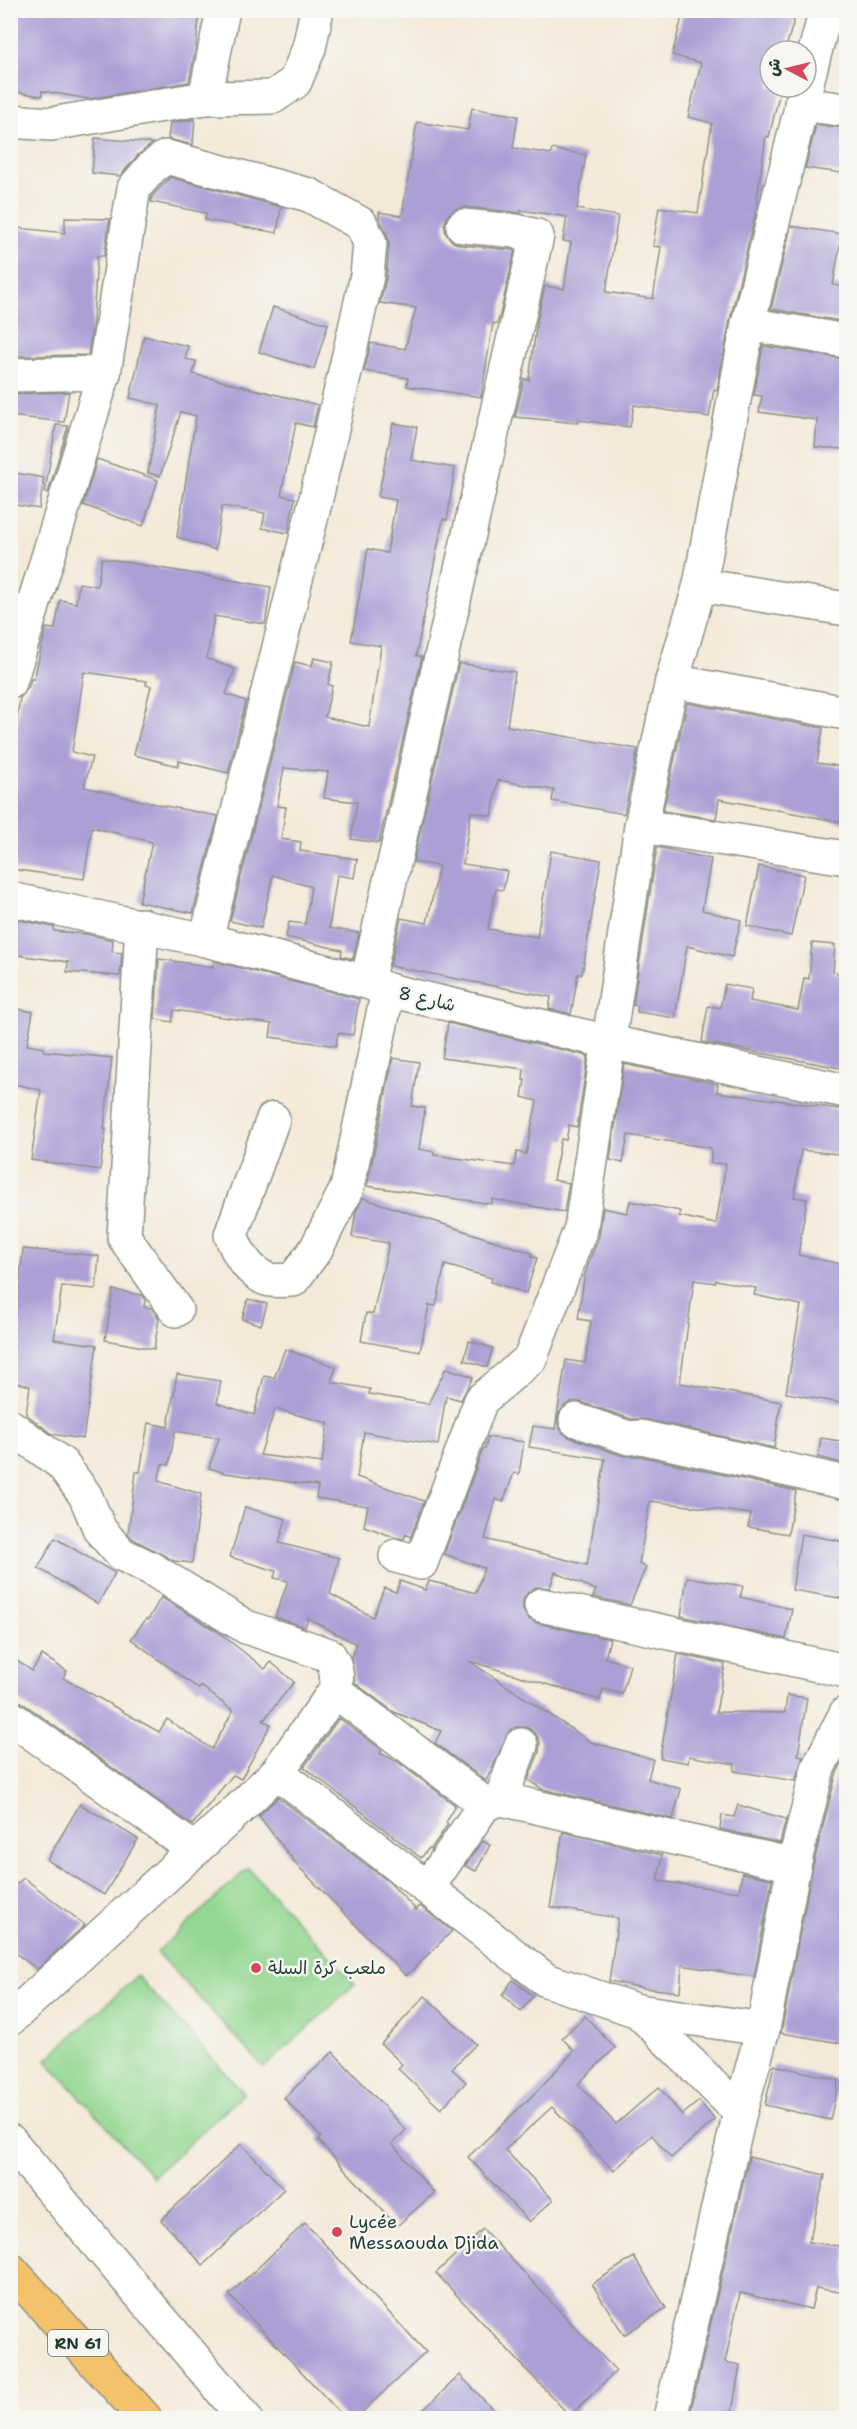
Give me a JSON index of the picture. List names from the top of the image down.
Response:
{
  "streets": {
    "main road": ["RN 61"],
    "street": ["شارع 8"]
  },
  "places": ["ملعب كرة السلة", "Lycée Messaouda Djida"],
  "north": "left"
}
